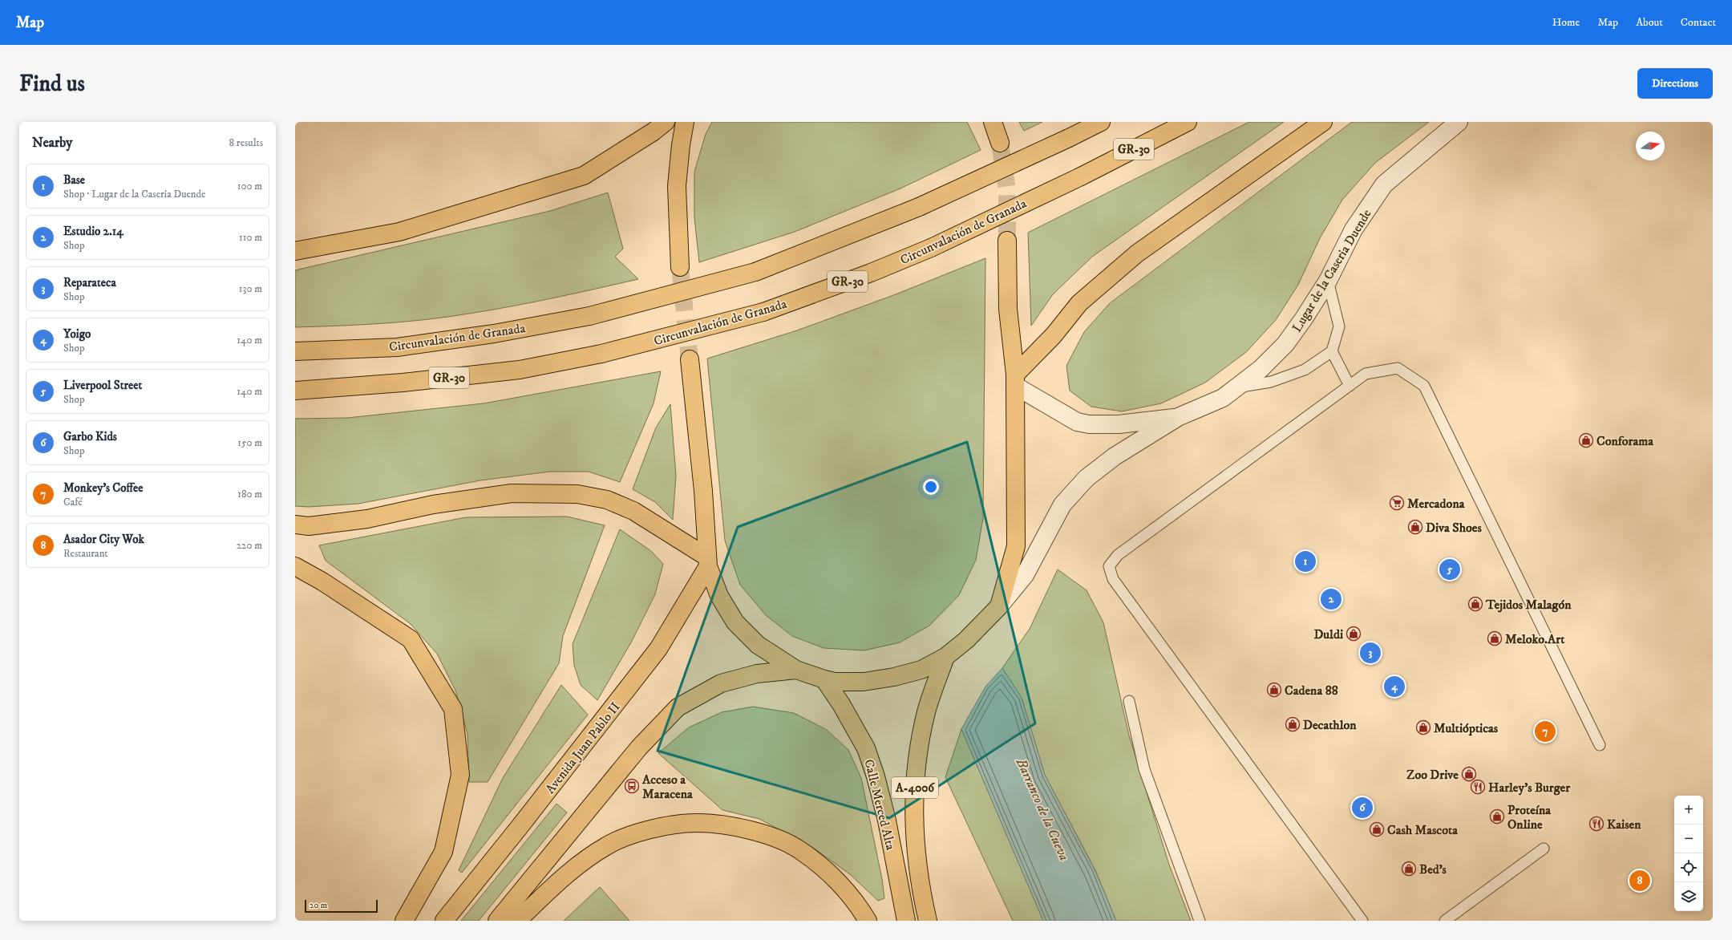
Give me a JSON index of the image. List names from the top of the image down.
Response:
{
  "streets": {
    "main road": [
      "GR-30",
      "Circunvalación de Granada",
      "Avenida Juan Pablo II",
      "A-4006",
      "Calle Merced Alta"
    ],
    "street": ["Lugar de la Caseria Duende"]
  },
  "water": ["Barranco de la Cueva"],
  "places": {
    "shop": [
      "Conforama",
      "Diva Shoes",
      "Tejidos Malagón",
      "Duldi",
      "Meloko.Art",
      "Cadena 88",
      "Decathlon",
      "Multiópticas",
      "Zoo Drive",
      "Proteína Online",
      "Cash Mascota",
      "Bed's"
    ],
    "supermarket": ["Mercadona"],
    "bus stop": ["Acceso a Maracena"],
    "restaurant": ["Harley's Burger", "Kaisen"]
  },
  "scale_bar": "20 m",
  "north": "right",
  "page": {
    "header": "Map",
    "nav": [
      "Home",
      "Map",
      "About",
      "Contact"
    ],
    "buttons": "Directions",
    "title": "Find us",
    "heading": ["Nearby", "8 results"],
    "list": [
      {
        "mark": "1",
        "name": "Base",
        "note": "Shop · Lugar de la Caseria Duende",
        "value": "100 m"
      },
      {
        "mark": "2",
        "name": "Estudio 2.14",
        "note": "Shop",
        "value": "110 m"
      },
      {
        "mark": "3",
        "name": "Reparateca",
        "note": "Shop",
        "value": "130 m"
      },
      {
        "mark": "4",
        "name": "Yoigo",
        "note": "Shop",
        "value": "140 m"
      },
      {
        "mark": "5",
        "name": "Liverpool Street",
        "note": "Shop",
        "value": "140 m"
      },
      {
        "mark": "6",
        "name": "Garbo Kids",
        "note": "Shop",
        "value": "150 m"
      },
      {
        "mark": "7",
        "name": "Monkey's Coffee",
        "note": "Café",
        "value": "180 m"
      },
      {
        "mark": "8",
        "name": "Asador City Wok",
        "note": "Restaurant",
        "value": "220 m"
      }
    ],
    "pins": [
      "1",
      "5",
      "2",
      "3",
      "4",
      "7",
      "6",
      "8"
    ],
    "map_buttons": ["+", "−"],
    "scale": "20 m"
  }
}
